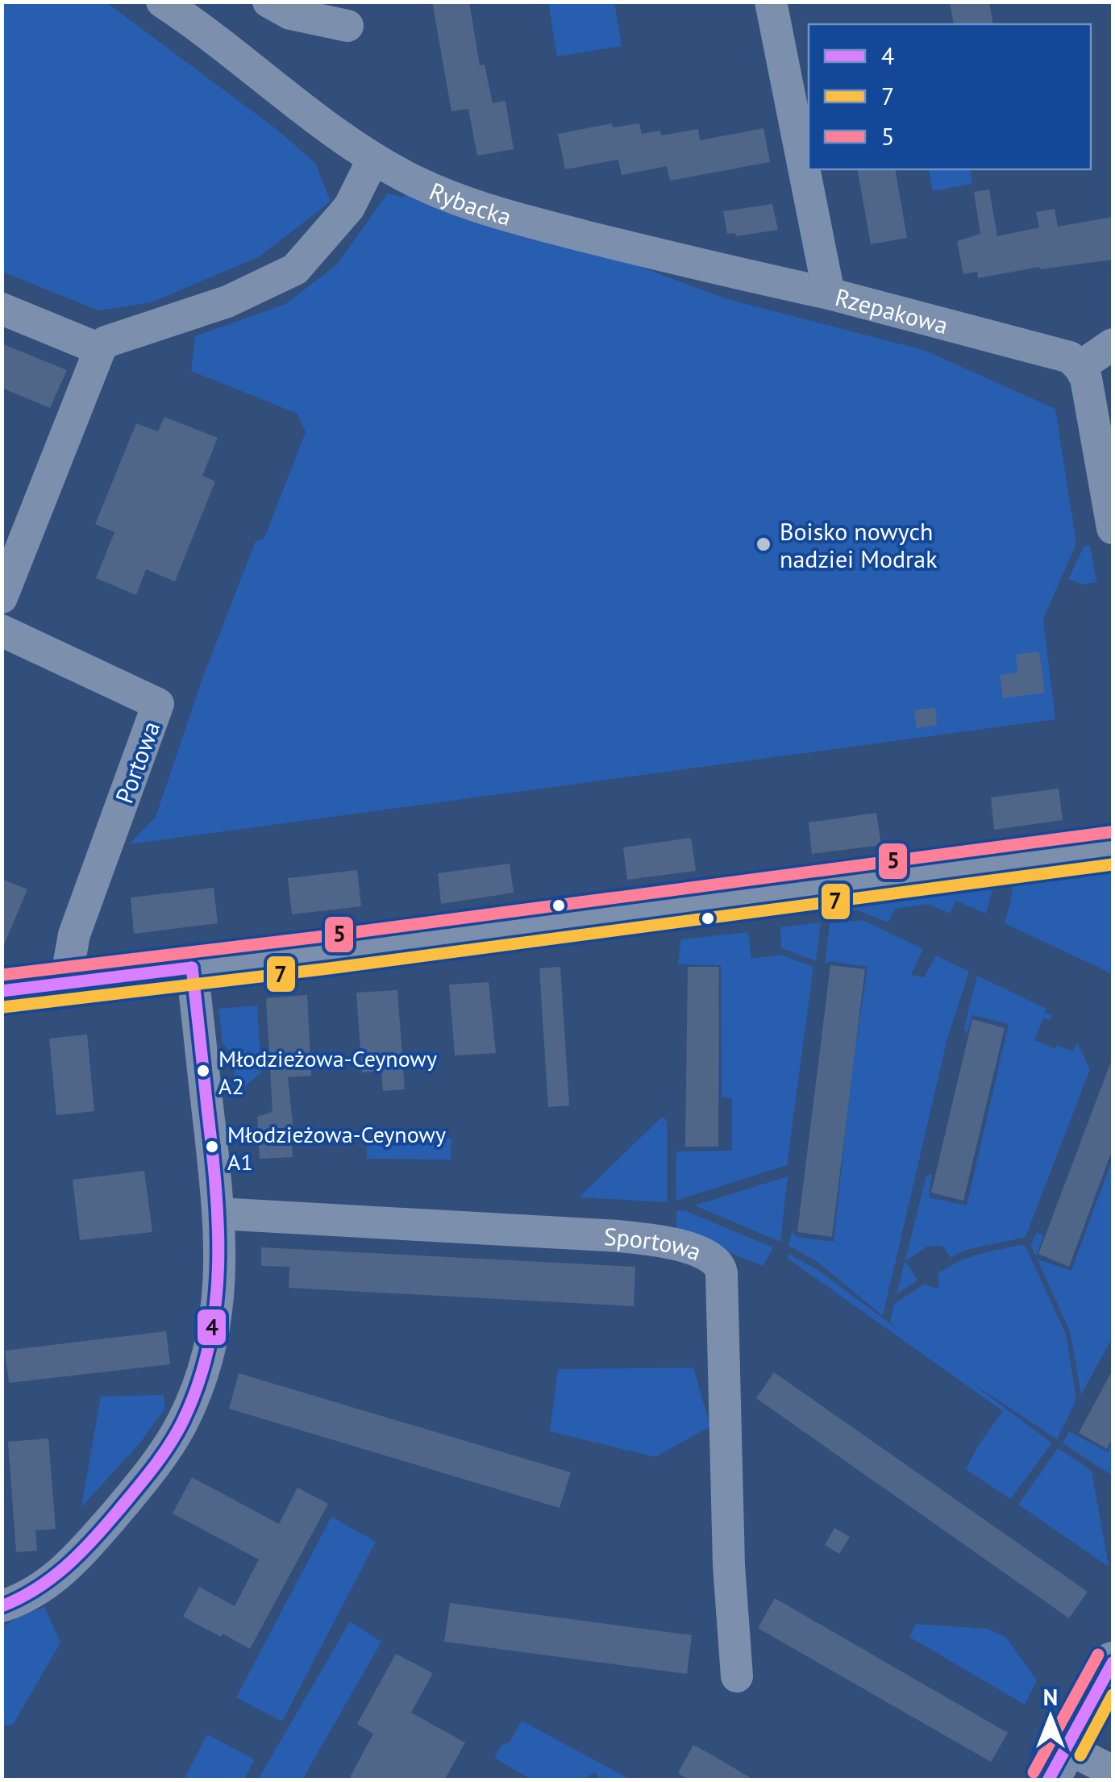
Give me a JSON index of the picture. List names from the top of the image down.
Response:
{
  "streets": {
    "street": [
      "Rybacka",
      "Rzepakowa",
      "Portowa",
      "Sportowa"
    ]
  },
  "crossings": [
    ["Rybacka", "Rzepakowa"]
  ],
  "places": ["Boisko nowych nadziei Modrak", "Młodzieżowa-Ceynowy A2", "Młodzieżowa-Ceynowy A1"],
  "lines": ["transit line 5", "transit line 7", "transit line 4"],
  "legend": ["4", "7", "5"],
  "north": "top"
}
